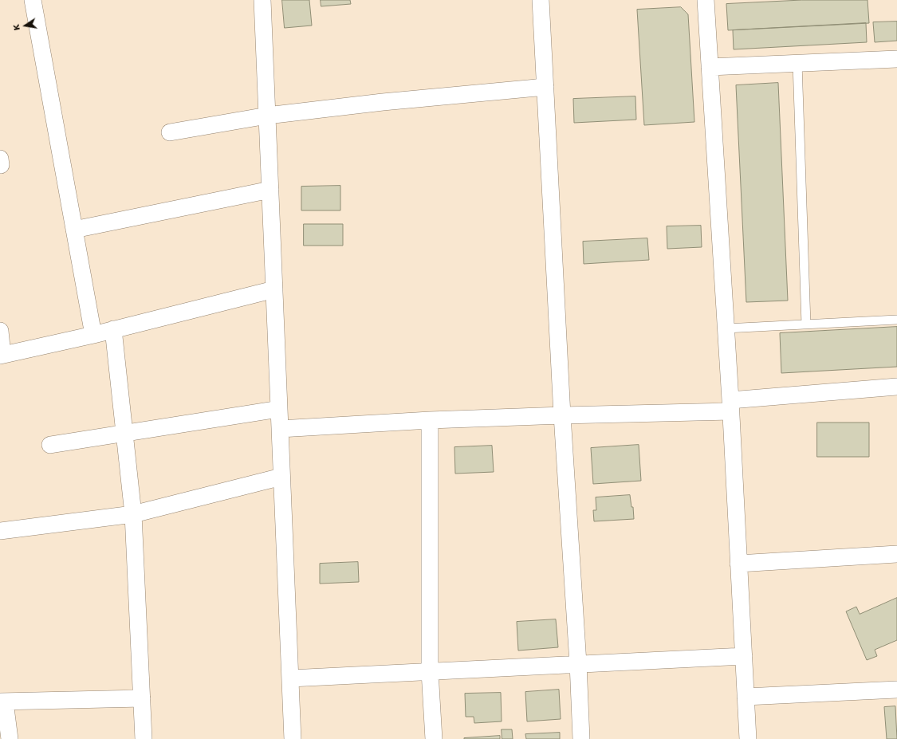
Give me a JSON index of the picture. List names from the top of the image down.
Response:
{
  "north": "left"
}
